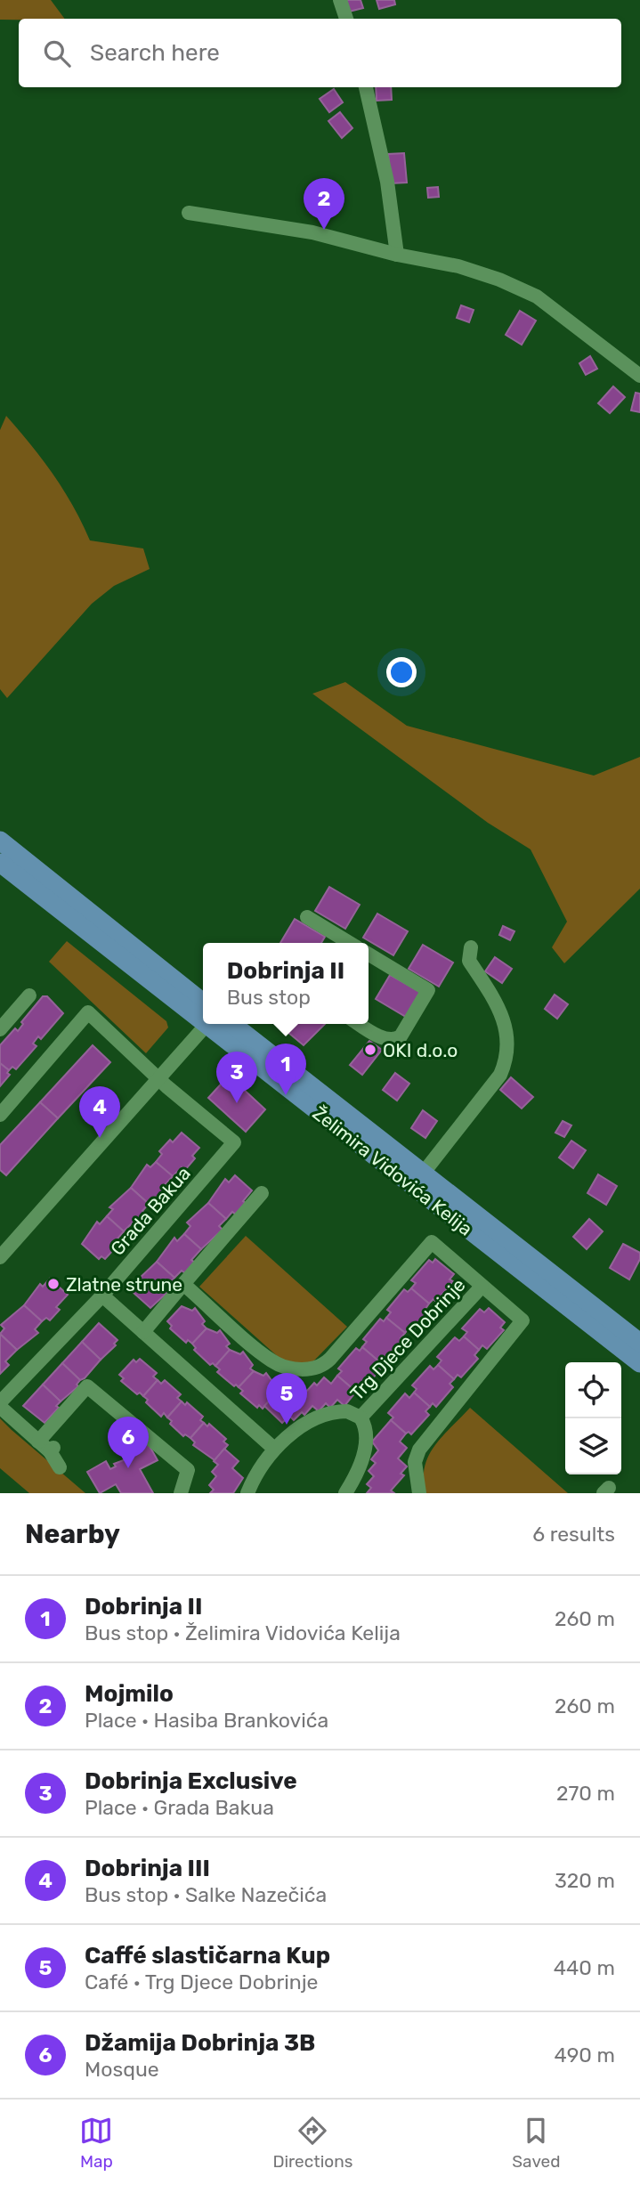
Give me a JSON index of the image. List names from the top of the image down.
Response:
{
  "streets": {
    "main road": ["Želimira Vidovića Kelija"],
    "street": ["Grada Bakua", "Trg Djece Dobrinje"]
  },
  "places": ["OKI d.o.o", "Zlatne strune"],
  "page": {
    "search": "Search here",
    "pins": [
      "2",
      "1",
      "3",
      "4",
      "5",
      "6"
    ],
    "popup": ["Dobrinja II", "Bus stop"],
    "heading": ["Nearby", "6 results"],
    "list": [
      {
        "mark": "1",
        "name": "Dobrinja II",
        "note": "Bus stop · Želimira Vidovića Kelija",
        "value": "260 m"
      },
      {
        "mark": "2",
        "name": "Mojmilo",
        "note": "Place · Hasiba Brankovića",
        "value": "260 m"
      },
      {
        "mark": "3",
        "name": "Dobrinja Exclusive",
        "note": "Place · Grada Bakua",
        "value": "270 m"
      },
      {
        "mark": "4",
        "name": "Dobrinja III",
        "note": "Bus stop · Salke Nazečića",
        "value": "320 m"
      },
      {
        "mark": "5",
        "name": "Caffé slastičarna Kup",
        "note": "Café · Trg Djece Dobrinje",
        "value": "440 m"
      },
      {
        "mark": "6",
        "name": "Džamija Dobrinja 3B",
        "note": "Mosque",
        "value": "490 m"
      }
    ],
    "nav": ["Map", "Directions", "Saved"]
  }
}
